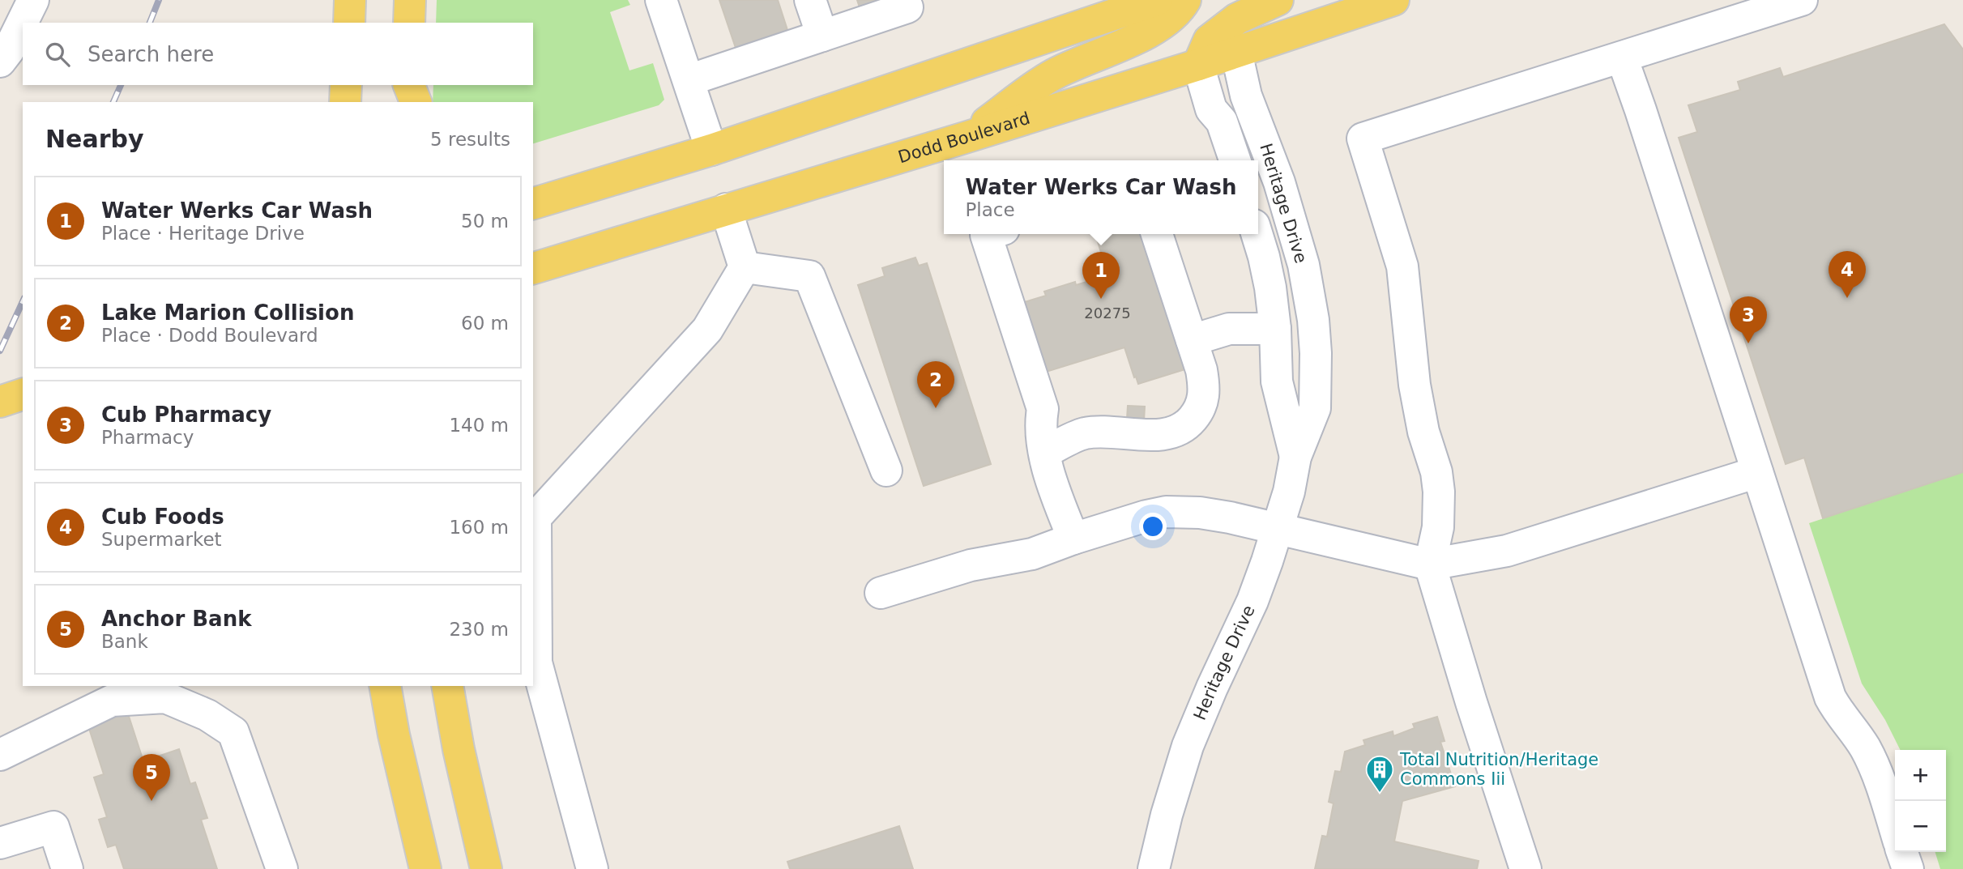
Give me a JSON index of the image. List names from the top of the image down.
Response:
{
  "streets": {
    "main road": ["Dodd Boulevard"],
    "street": ["Heritage Drive"]
  },
  "crossings": [
    ["Dodd Boulevard", "Heritage Drive"]
  ],
  "places": {
    "building": ["Total Nutrition/Heritage Commons Iii"]
  },
  "house_numbers": ["20275"],
  "page": {
    "search": "Search here",
    "heading": ["Nearby", "5 results"],
    "popup": ["Water Werks Car Wash", "Place"],
    "list": [
      {
        "mark": "1",
        "name": "Water Werks Car Wash",
        "note": "Place · Heritage Drive",
        "value": "50 m"
      },
      {
        "mark": "2",
        "name": "Lake Marion Collision",
        "note": "Place · Dodd Boulevard",
        "value": "60 m"
      },
      {
        "mark": "3",
        "name": "Cub Pharmacy",
        "note": "Pharmacy",
        "value": "140 m"
      },
      {
        "mark": "4",
        "name": "Cub Foods",
        "note": "Supermarket",
        "value": "160 m"
      },
      {
        "mark": "5",
        "name": "Anchor Bank",
        "note": "Bank",
        "value": "230 m"
      }
    ],
    "pins": [
      "4",
      "1",
      "3",
      "2",
      "5"
    ],
    "map_buttons": ["+", "−"]
  }
}
